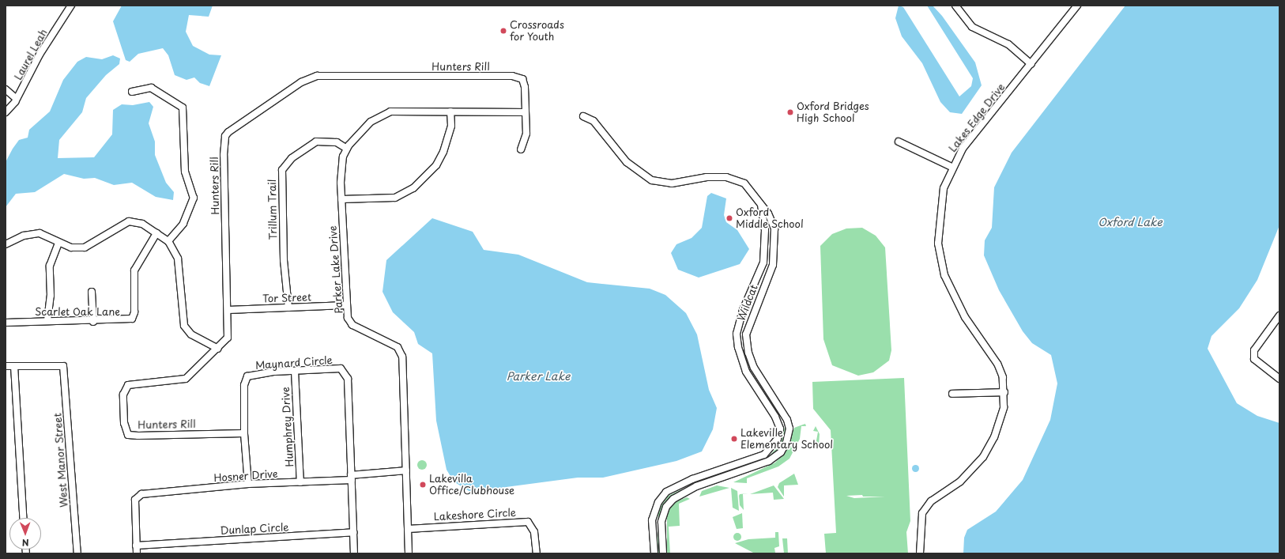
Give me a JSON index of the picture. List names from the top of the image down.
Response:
{
  "streets": {
    "street": [
      "Laurel Leah",
      "Hunters Rill",
      "Lakes Edge Drive",
      "Trillum Trail",
      "Parker Lake Drive",
      "Tor Street",
      "Wildcat",
      "Scarlet Oak Lane",
      "Maynard Circle",
      "Humphrey Drive",
      "West Manor Street",
      "Hosner Drive",
      "Lakeshore Circle",
      "Dunlap Circle"
    ]
  },
  "crossings": [
    ["Hunters Rill", "Parker Lake Drive"],
    ["Hunters Rill", "Tor Street"],
    ["Hunters Rill", "Maynard Circle"],
    ["Trillum Trail", "Parker Lake Drive"],
    ["Trillum Trail", "Tor Street"],
    ["Parker Lake Drive", "Tor Street"],
    ["Parker Lake Drive", "Hosner Drive"],
    ["Parker Lake Drive", "Lakeshore Circle"],
    ["Maynard Circle", "Humphrey Drive"],
    ["Maynard Circle", "Hosner Drive"],
    ["Maynard Circle", "Dunlap Circle"],
    ["Humphrey Drive", "Hosner Drive"],
    ["Hosner Drive", "Dunlap Circle"]
  ],
  "water": ["Oxford Lake", "Parker Lake"],
  "places": [
    "Crossroads for Youth",
    "Oxford Bridges High School",
    "Oxford Middle School",
    "Lakeville Elementary School",
    "Lakevilla Office/Clubhouse"
  ],
  "north": "bottom"
}
